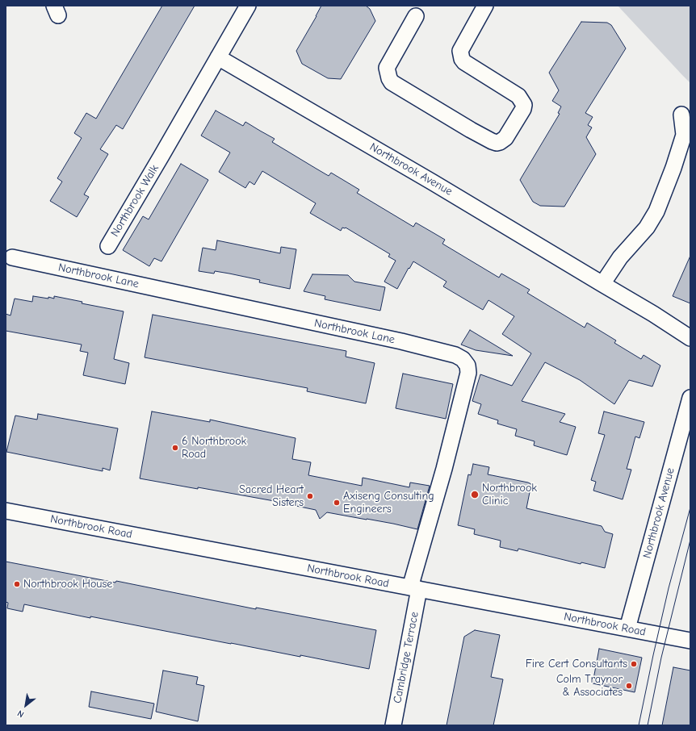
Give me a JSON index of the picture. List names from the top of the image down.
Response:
{
  "streets": {
    "street": [
      "Northbrook Avenue",
      "Northbrook Walk",
      "Northbrook Lane",
      "Northbrook Road",
      "Cambridge Terrace"
    ]
  },
  "crossings": [
    ["Northbrook Avenue", "Northbrook Walk"],
    ["Northbrook Avenue", "Northbrook Road"],
    ["Northbrook Lane", "Northbrook Road"],
    ["Northbrook Lane", "Cambridge Terrace"],
    ["Northbrook Road", "Cambridge Terrace"]
  ],
  "places": [
    "6 Northbrook Road",
    "Northbrook Clinic",
    "Sacred Heart Sisters",
    "Axiseng Consulting Engineers",
    "Northbrook House",
    "Fire Cert Consultants",
    "Colm Traynor & Associates"
  ],
  "north": "bottom left"
}
